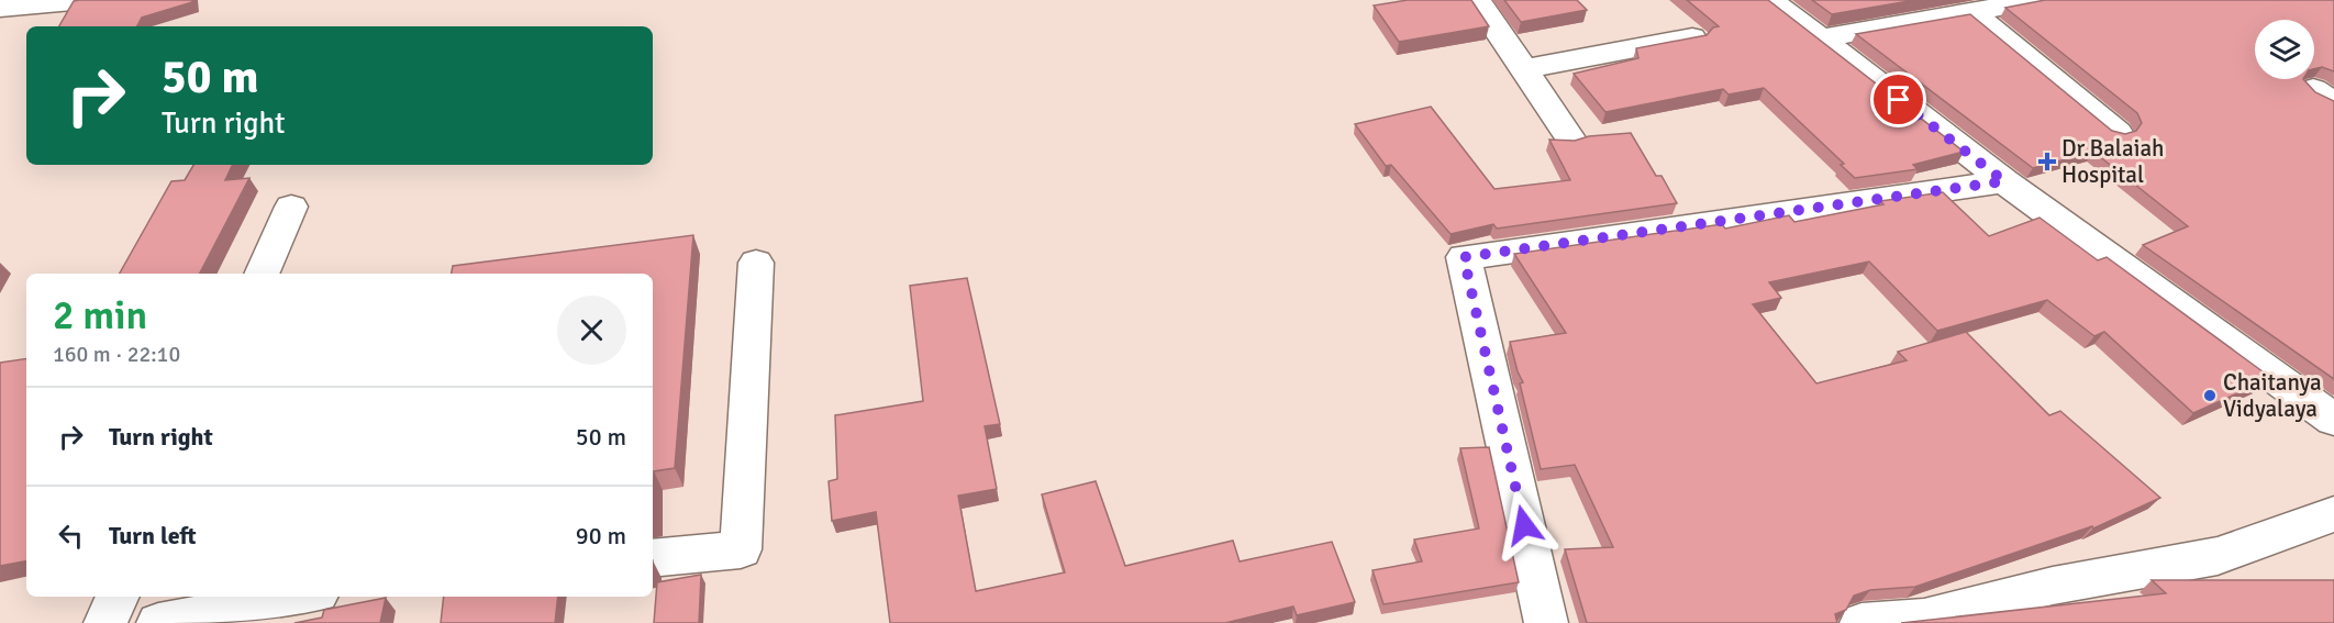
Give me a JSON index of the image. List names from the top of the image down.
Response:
{
  "places": {
    "health": ["Dr.Balaiah Hospital"],
    "other": ["Chaitanya Vidyalaya"]
  },
  "page": {
    "turn": ["50 m", "Turn right"],
    "heading": ["2 min", "160 m · 22:10"],
    "list": [
      {
        "name": "Turn right",
        "value": "50 m"
      },
      {
        "name": "Turn left",
        "value": "90 m"
      }
    ]
  }
}
